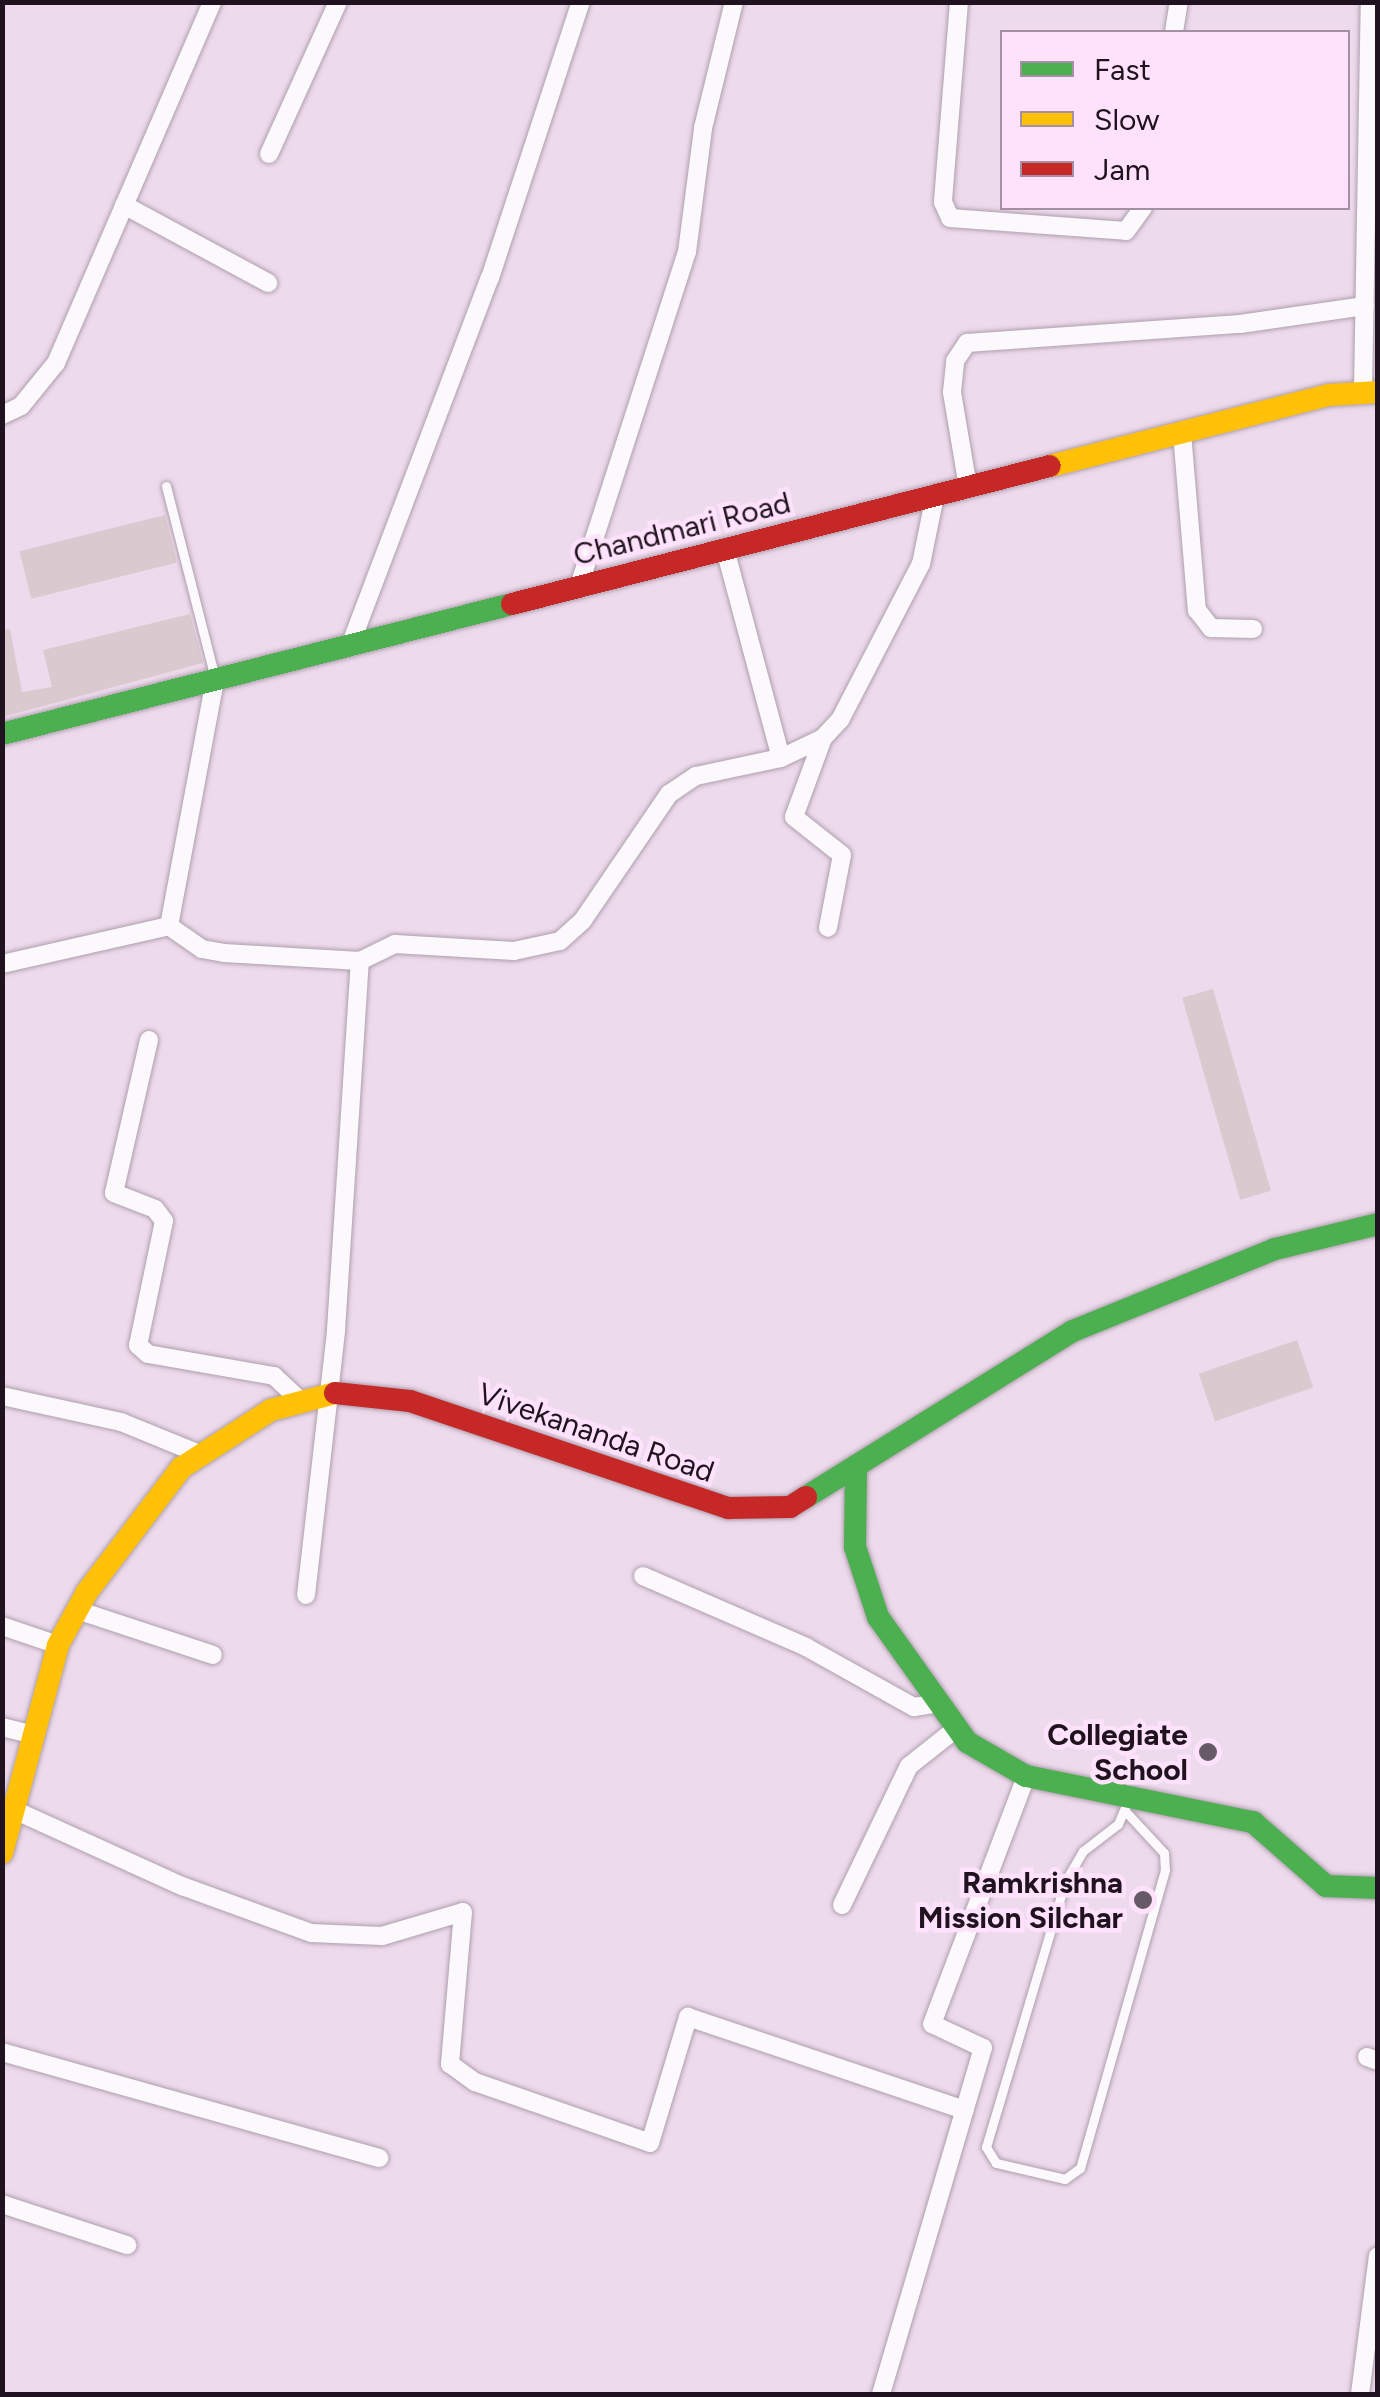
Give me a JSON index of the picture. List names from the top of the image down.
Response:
{
  "streets": {
    "street": ["Chandmari Road", "Vivekananda Road"]
  },
  "places": ["Collegiate School", "Ramkrishna Mission Silchar"],
  "legend": ["Fast", "Slow", "Jam"]
}
